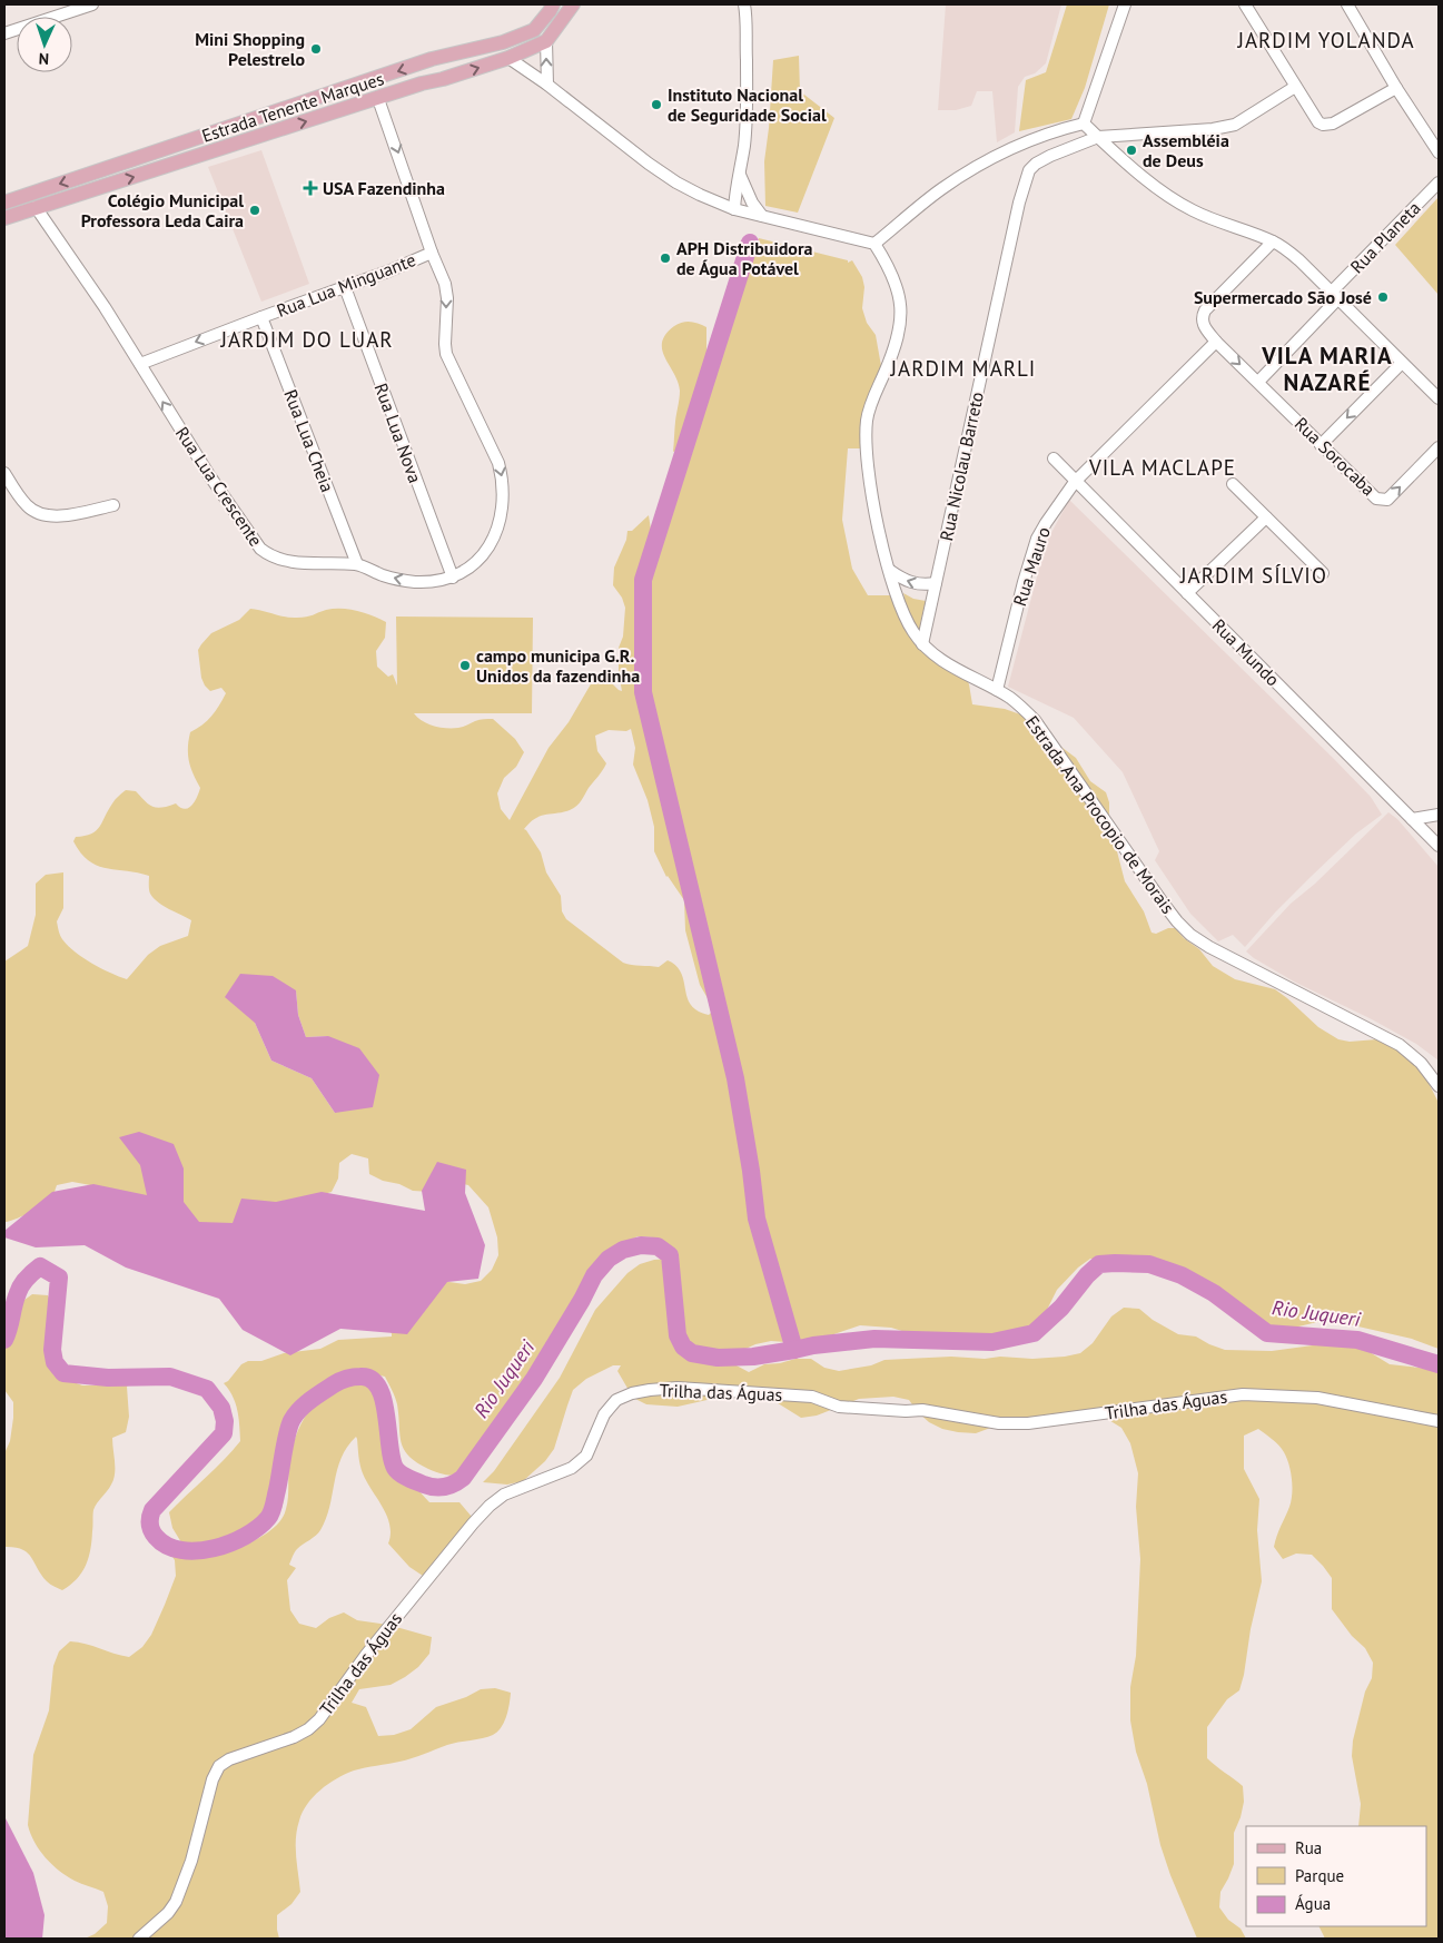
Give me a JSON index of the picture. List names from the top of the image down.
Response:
{
  "streets": {
    "main road": ["Estrada Tenente Marques"],
    "street": [
      "Rua Planeta",
      "Rua Lua Minguante",
      "Rua Lua Nova",
      "Rua Lua Cheia",
      "Rua Sorocaba",
      "Rua Nicolau Barreto",
      "Rua Lua Crescente",
      "Rua Mauro",
      "Rua Mundo",
      "Estrada Ana Procopio de Morais",
      "Trilha das Águas"
    ]
  },
  "crossings": [
    ["Estrada Tenente Marques", "Rua Lua Minguante"],
    ["Estrada Tenente Marques", "Rua Lua Crescente"],
    ["Rua Planeta", "Rua Sorocaba"],
    ["Rua Lua Minguante", "Rua Lua Nova"],
    ["Rua Lua Minguante", "Rua Lua Cheia"],
    ["Rua Lua Minguante", "Rua Lua Crescente"],
    ["Rua Lua Nova", "Rua Lua Crescente"],
    ["Rua Lua Cheia", "Rua Lua Crescente"],
    ["Rua Sorocaba", "Rua Mauro"],
    ["Rua Nicolau Barreto", "Estrada Ana Procopio de Morais"],
    ["Rua Mauro", "Rua Mundo"],
    ["Rua Mauro", "Estrada Ana Procopio de Morais"]
  ],
  "districts": [
    "JARDIM YOLANDA",
    "JARDIM DO LUAR",
    "VILA MARIA NAZARÉ",
    "JARDIM MARLI",
    "VILA MACLAPE",
    "JARDIM SÍLVIO"
  ],
  "water": ["Rio Juqueri"],
  "places": {
    "other": [
      "Mini Shopping Pelestrelo",
      "Instituto Nacional de Seguridade Social",
      "Assembléia de Deus",
      "Colégio Municipal Professora Leda Caira",
      "APH Distribuidora de Água Potável",
      "Supermercado São José",
      "campo municipa G.R. Unidos da fazendinha"
    ],
    "health": ["USA Fazendinha"]
  },
  "legend": ["Rua", "Parque", "Água"],
  "north": "bottom"
}
